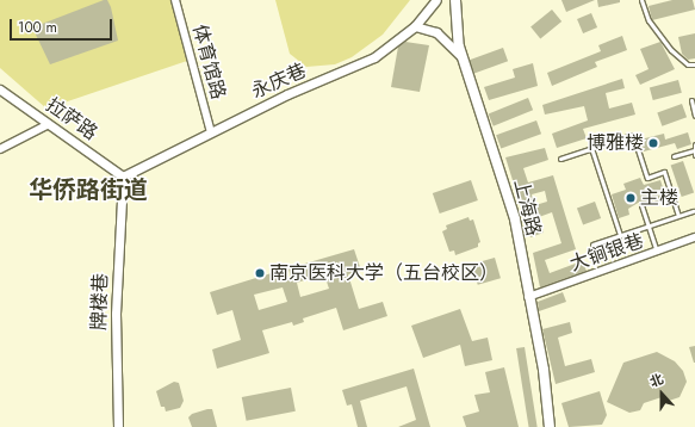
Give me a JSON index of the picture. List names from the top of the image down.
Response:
{
  "streets": {
    "main road": ["上海路"],
    "street": [
      "体育馆路",
      "永庆巷",
      "拉萨路",
      "大锏银巷",
      "牌楼巷"
    ]
  },
  "crossings": [
    ["体育馆路", "永庆巷"],
    ["永庆巷", "拉萨路"],
    ["永庆巷", "牌楼巷"],
    ["拉萨路", "牌楼巷"],
    ["上海路", "大锏银巷"]
  ],
  "districts": ["华侨路街道"],
  "places": ["博雅楼", "主楼", "南京医科大学（五台校区）"],
  "scale_bar": "100 m",
  "north": "top"
}
